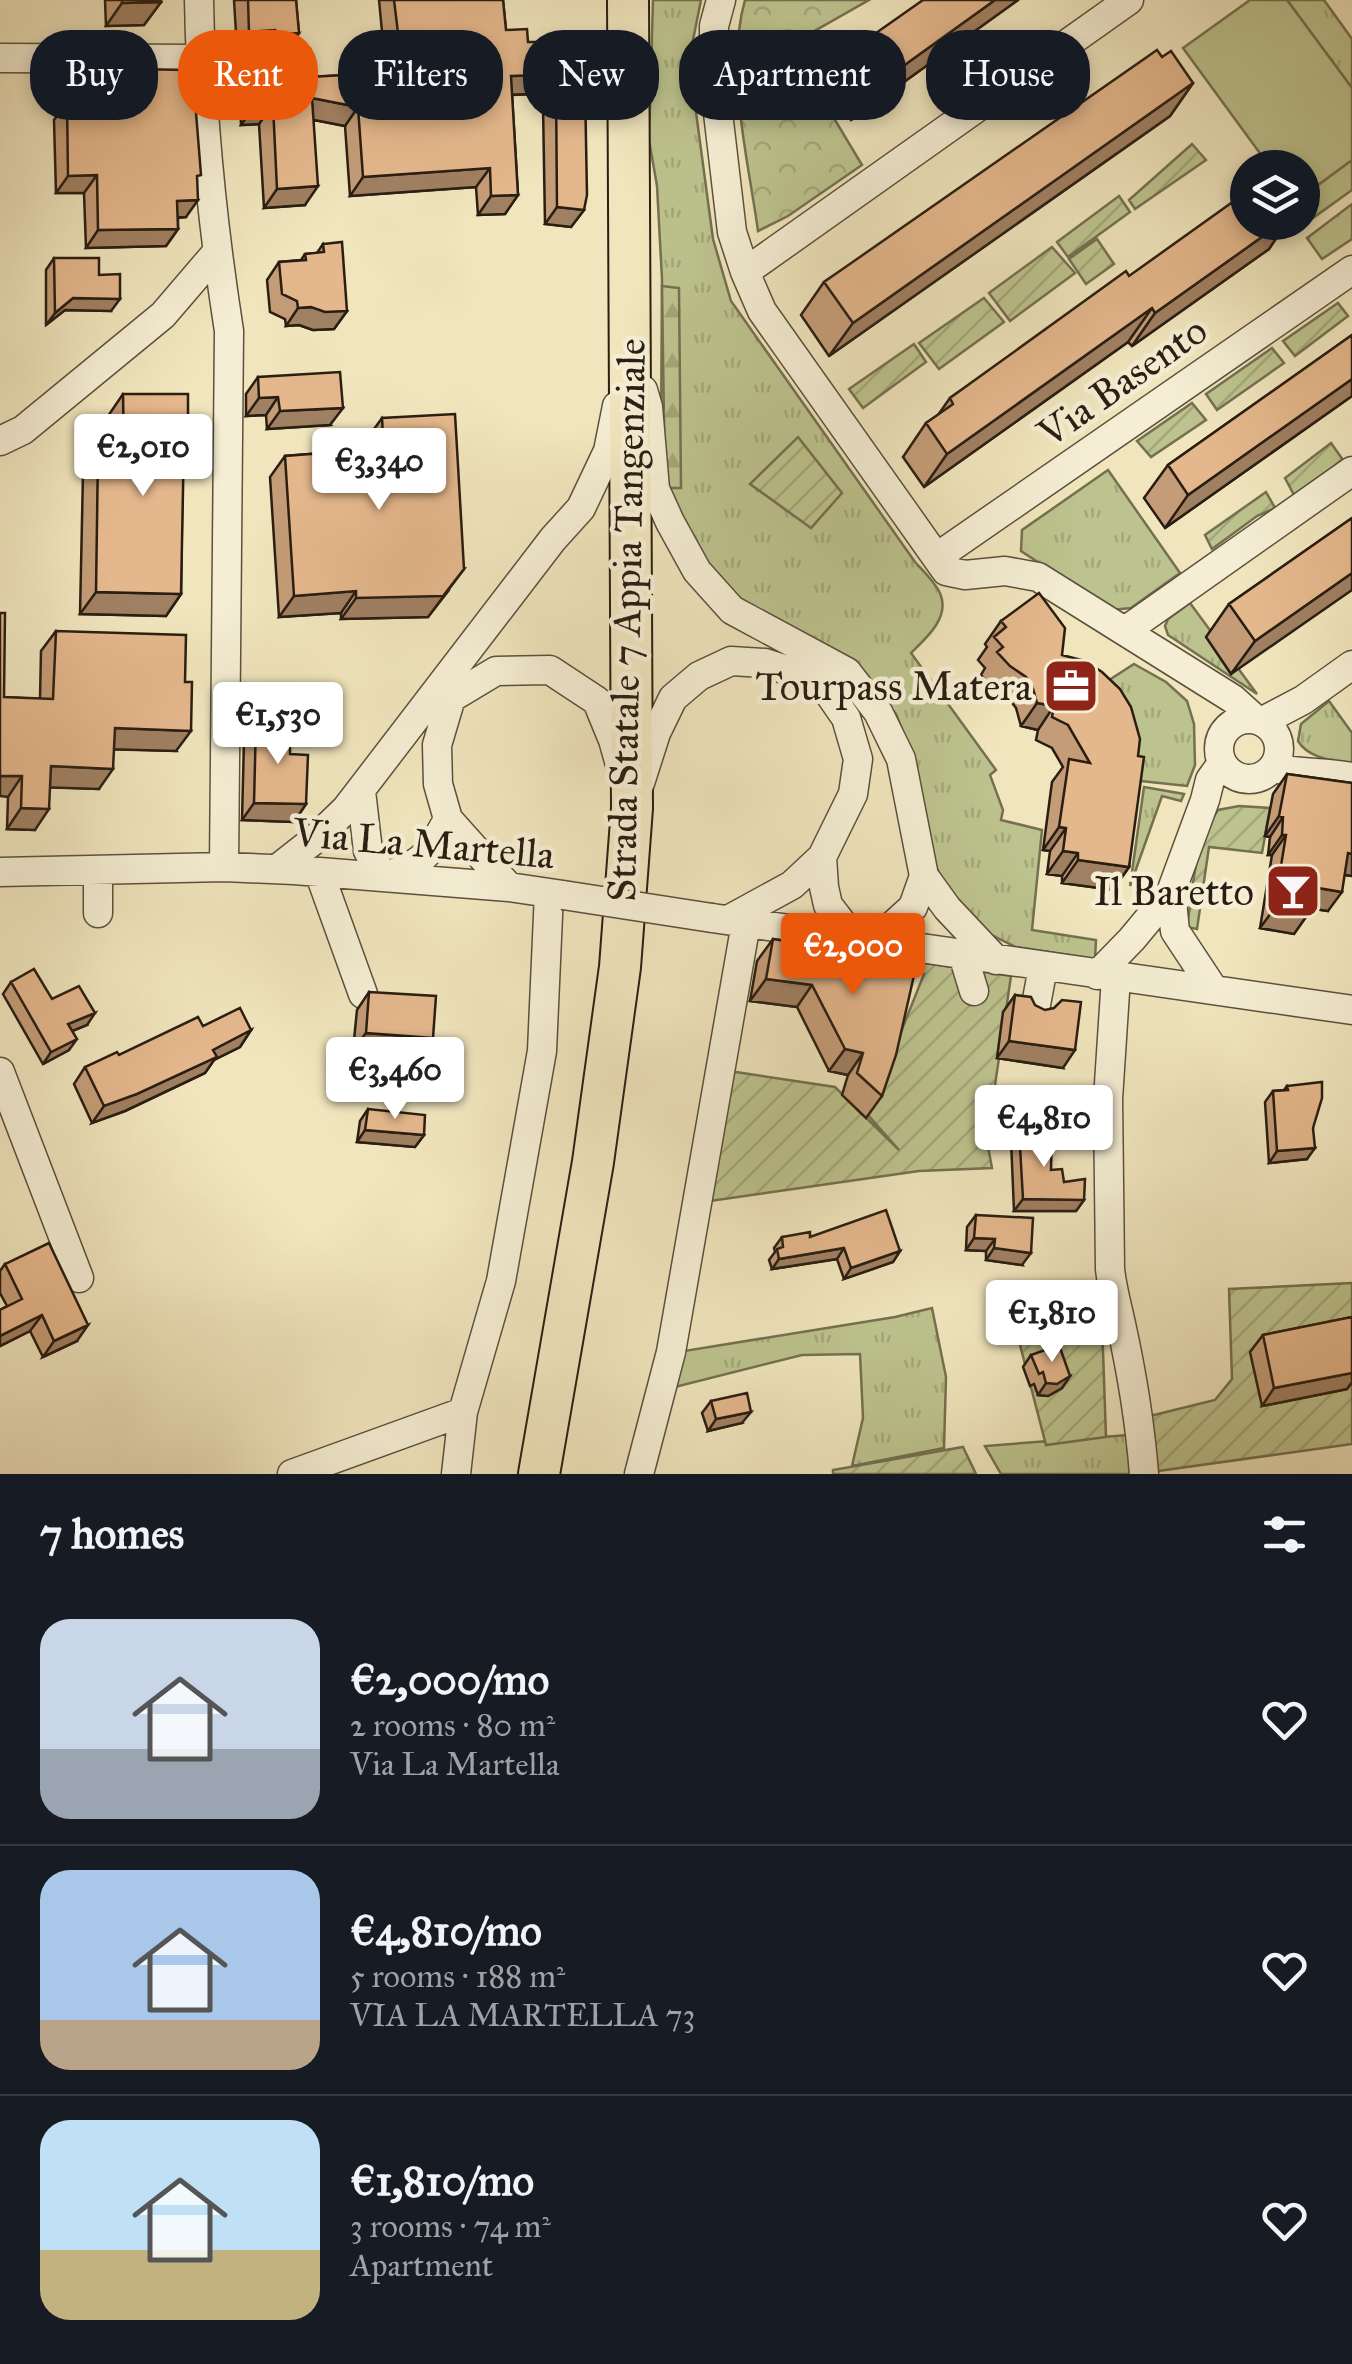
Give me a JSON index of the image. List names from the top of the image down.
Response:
{
  "streets": {
    "highway": ["Strada Statale 7 Appia Tangenziale"],
    "street": ["Via Basento", "Via La Martella"]
  },
  "places": {
    "office": ["Tourpass Matera"],
    "bar": ["Il Baretto"]
  },
  "page": {
    "chip": [
      "Buy",
      "Rent",
      "Filters",
      "New",
      "Apartment",
      "House"
    ],
    "price": [
      "€2,010",
      "€3,340",
      "€1,530",
      "€2,000",
      "€3,460",
      "€4,810",
      "€1,810"
    ],
    "heading": "7 homes",
    "list": [
      {
        "name": "€2,000/mo",
        "note": "2 rooms · 80 m² · Via La Martella"
      },
      {
        "name": "€4,810/mo",
        "note": "5 rooms · 188 m² · VIA LA MARTELLA 73"
      },
      {
        "name": "€1,810/mo",
        "note": "3 rooms · 74 m² · Apartment"
      }
    ]
  }
}
